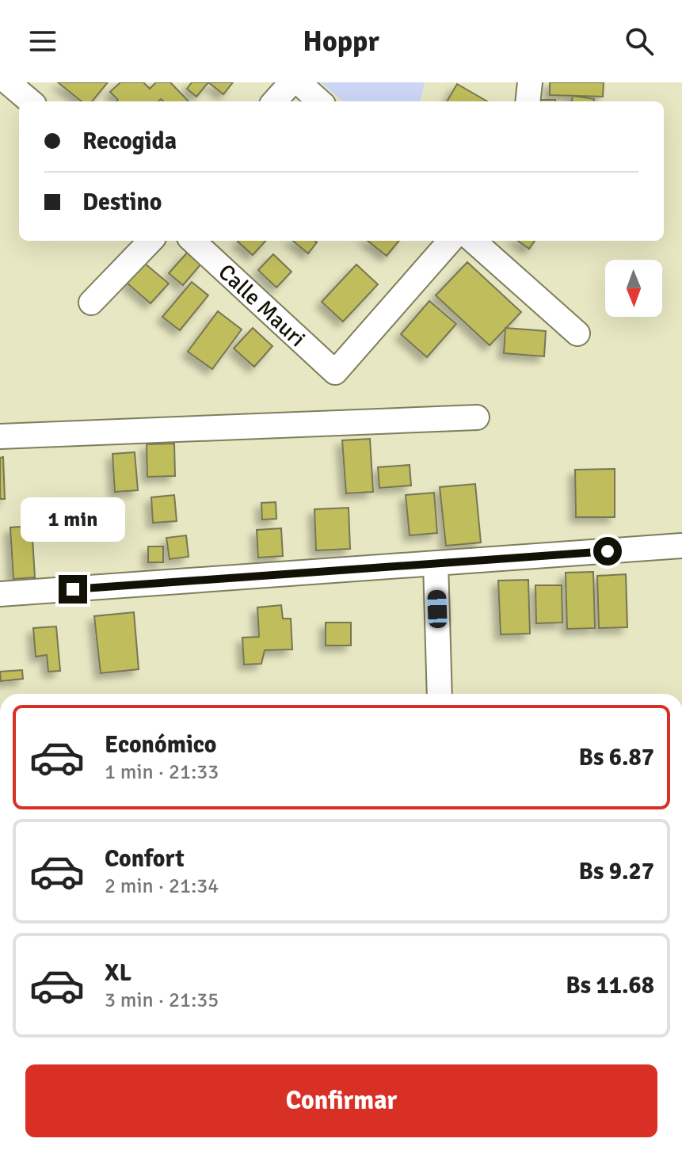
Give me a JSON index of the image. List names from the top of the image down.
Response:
{
  "streets": {
    "street": ["Calle Mauri"]
  },
  "north": "bottom",
  "page": {
    "header": "Hoppr",
    "banner": ["Recogida", "Destino"],
    "bubble": "1 min",
    "list": [
      {
        "name": "Económico",
        "note": "1 min · 21:33",
        "value": "Bs 6.87"
      },
      {
        "name": "Confort",
        "note": "2 min · 21:34",
        "value": "Bs 9.27"
      },
      {
        "name": "XL",
        "note": "3 min · 21:35",
        "value": "Bs 11.68"
      }
    ],
    "buttons": "Confirmar"
  }
}
